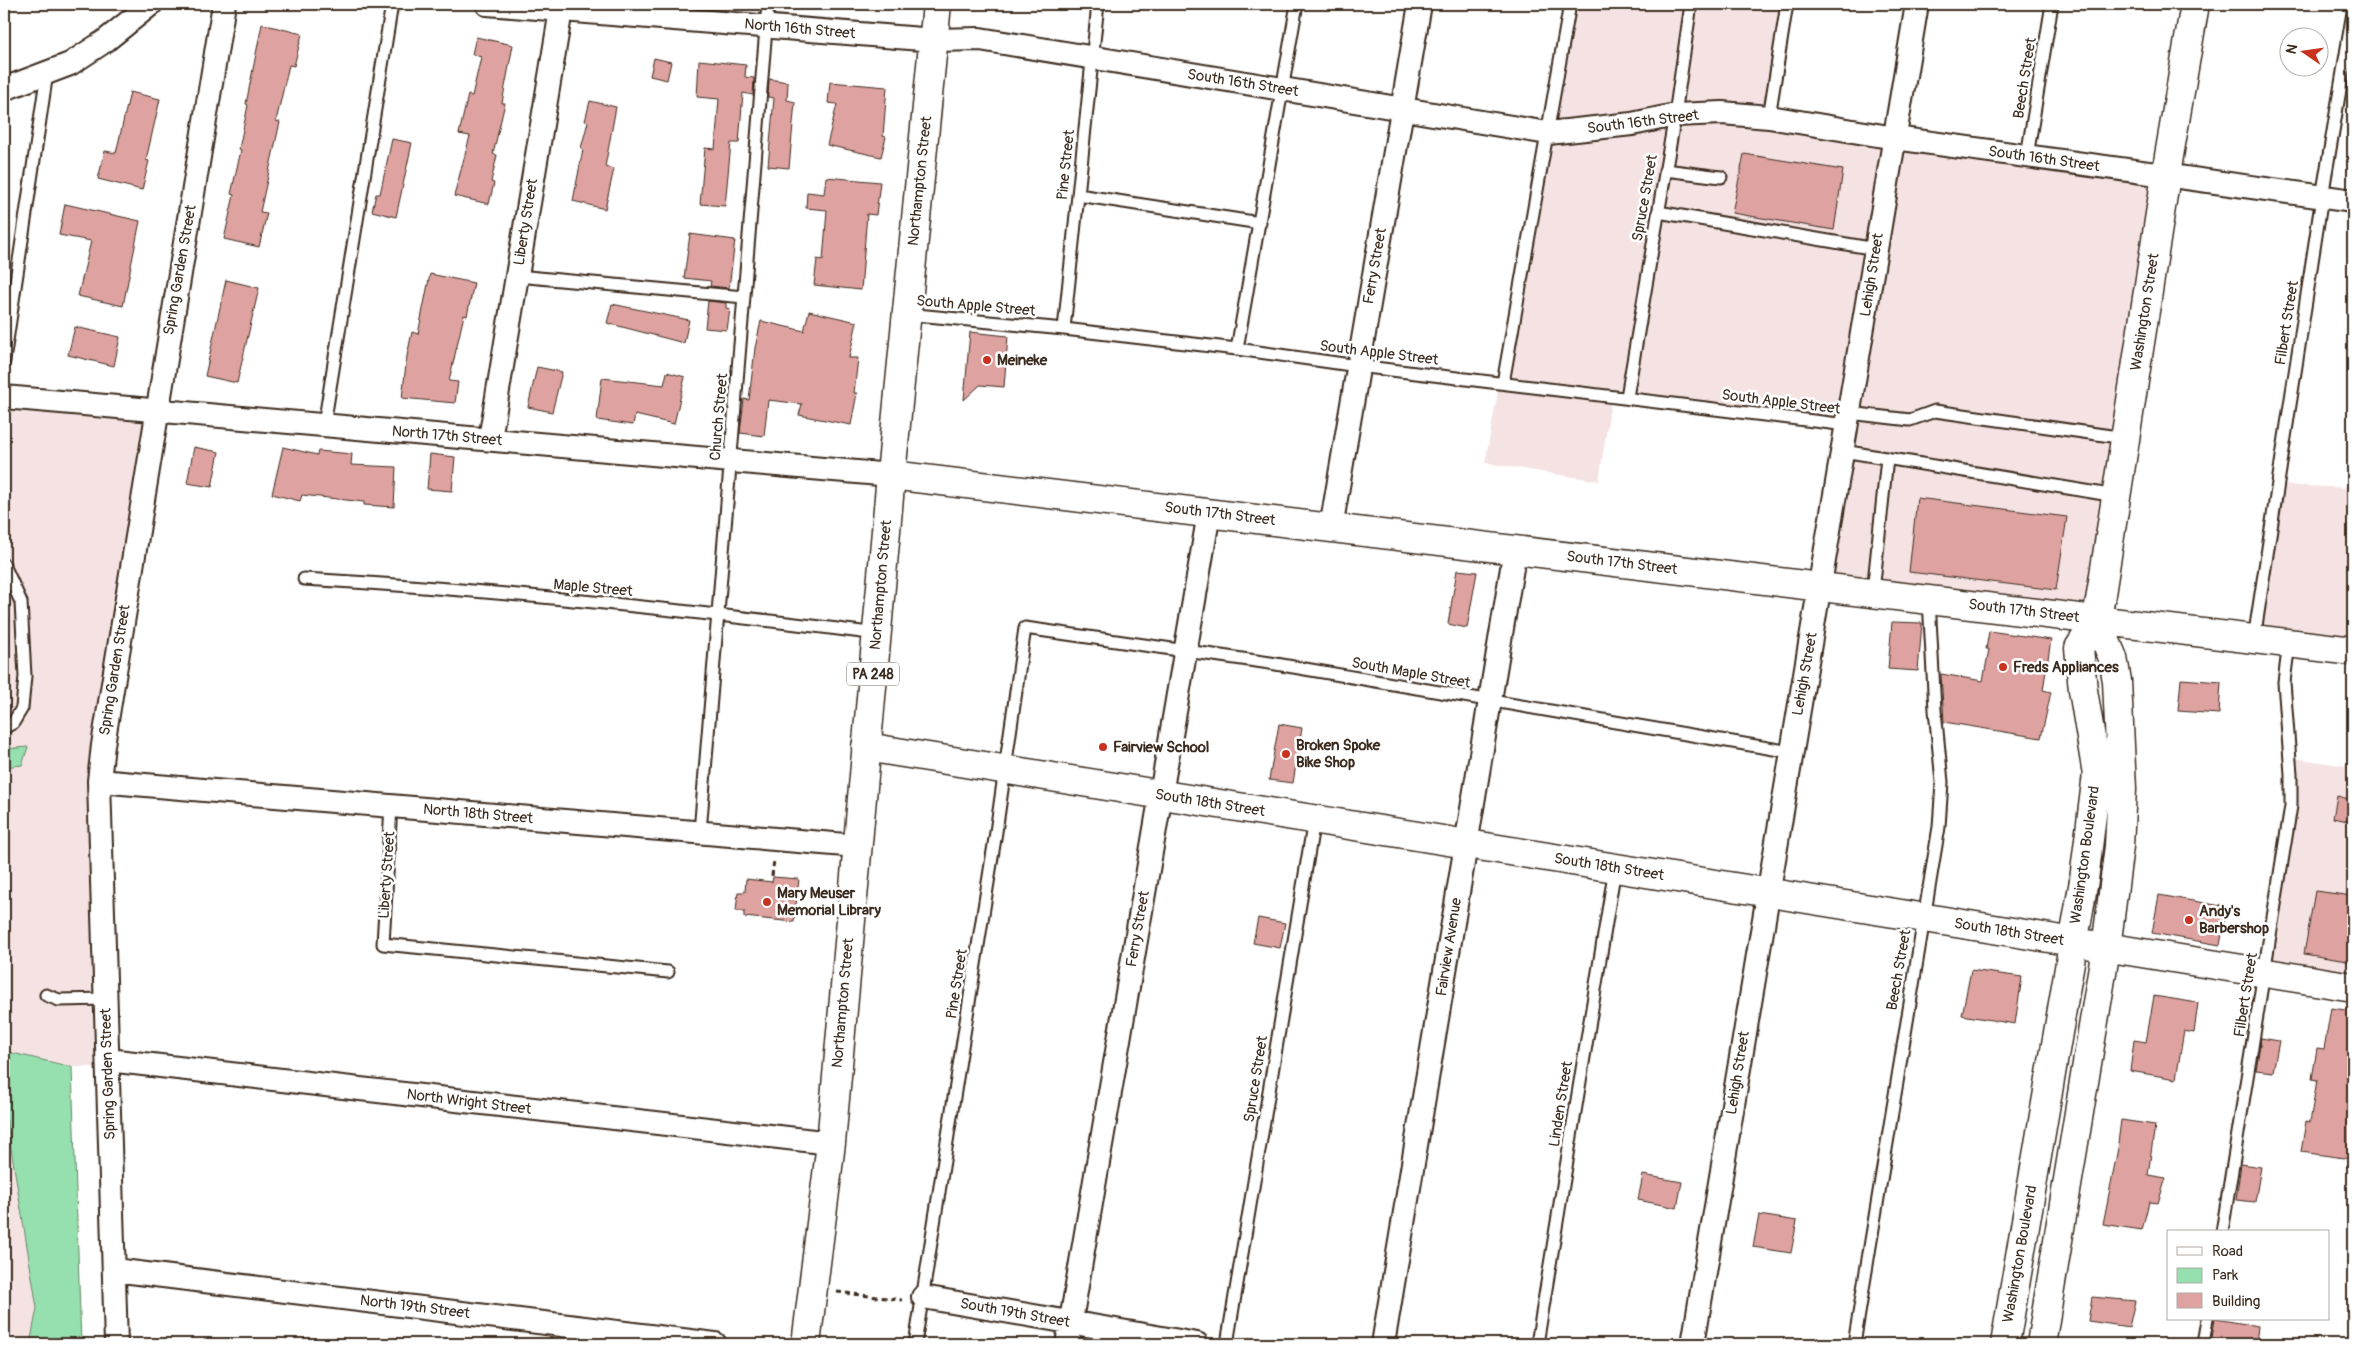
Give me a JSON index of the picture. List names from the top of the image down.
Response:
{
  "streets": {
    "street": [
      "North 16th Street",
      "South 16th Street",
      "Northampton Street",
      "Liberty Street",
      "Ferry Street",
      "Spring Garden Street",
      "Lehigh Street",
      "Washington Street",
      "North 17th Street",
      "South 17th Street",
      "PA 248",
      "South 18th Street",
      "North 18th Street",
      "Washington Boulevard",
      "Fairview Avenue",
      "North Wright Street",
      "North 19th Street",
      "South 19th Street"
    ],
    "lane": [
      "Beech Street",
      "Pine Street",
      "Spruce Street",
      "South Apple Street",
      "Filbert Street",
      "Church Street",
      "Maple Street",
      "South Maple Street",
      "Linden Street"
    ]
  },
  "crossings": [
    ["North 16th Street", "South 16th Street"],
    ["North 16th Street", "Northampton Street"],
    ["North 16th Street", "Liberty Street"],
    ["North 16th Street", "Church Street"],
    ["Beech Street", "South 16th Street"],
    ["Beech Street", "South 17th Street"],
    ["Beech Street", "South 18th Street"],
    ["South 16th Street", "Pine Street"],
    ["South 16th Street", "Northampton Street"],
    ["South 16th Street", "Spruce Street"],
    ["South 16th Street", "Ferry Street"],
    ["South 16th Street", "Lehigh Street"],
    ["South 16th Street", "Washington Street"],
    ["South 16th Street", "Filbert Street"],
    ["Pine Street", "South Apple Street"],
    ["Pine Street", "South Maple Street"],
    ["Pine Street", "South 18th Street"],
    ["Pine Street", "South 19th Street"],
    ["Northampton Street", "South Apple Street"],
    ["Northampton Street", "North 17th Street"],
    ["Northampton Street", "South 17th Street"],
    ["Northampton Street", "Maple Street"],
    ["Northampton Street", "South 18th Street"],
    ["Northampton Street", "North 18th Street"],
    ["Northampton Street", "North Wright Street"],
    ["Spruce Street", "South Apple Street"],
    ["Spruce Street", "South 18th Street"],
    ["Liberty Street", "North 17th Street"],
    ["Liberty Street", "North 18th Street"],
    ["Ferry Street", "South Apple Street"],
    ["Ferry Street", "South 17th Street"],
    ["Ferry Street", "South Maple Street"],
    ["Ferry Street", "South 18th Street"],
    ["Ferry Street", "South 19th Street"],
    ["Spring Garden Street", "North 17th Street"],
    ["Spring Garden Street", "North 18th Street"],
    ["Spring Garden Street", "North Wright Street"],
    ["Spring Garden Street", "North 19th Street"],
    ["Lehigh Street", "South Apple Street"],
    ["Lehigh Street", "South 17th Street"],
    ["Lehigh Street", "South Maple Street"],
    ["Lehigh Street", "South 18th Street"],
    ["South Apple Street", "Washington Street"],
    ["Washington Street", "South 17th Street"],
    ["Washington Street", "Washington Boulevard"],
    ["Filbert Street", "South 17th Street"],
    ["Filbert Street", "South 18th Street"],
    ["Church Street", "North 17th Street"],
    ["Church Street", "Maple Street"],
    ["Church Street", "North 18th Street"],
    ["North 17th Street", "South 17th Street"],
    ["South 17th Street", "Washington Boulevard"],
    ["South 17th Street", "Fairview Avenue"],
    ["South Maple Street", "Fairview Avenue"],
    ["South 18th Street", "Washington Boulevard"],
    ["South 18th Street", "Fairview Avenue"],
    ["South 18th Street", "Linden Street"]
  ],
  "places": [
    "Meineke",
    "Freds Appliances",
    "Fairview School",
    "Broken Spoke Bike Shop",
    "Mary Meuser Memorial Library",
    "Andy's Barbershop"
  ],
  "legend": ["Road", "Park", "Building"],
  "north": "left"
}
